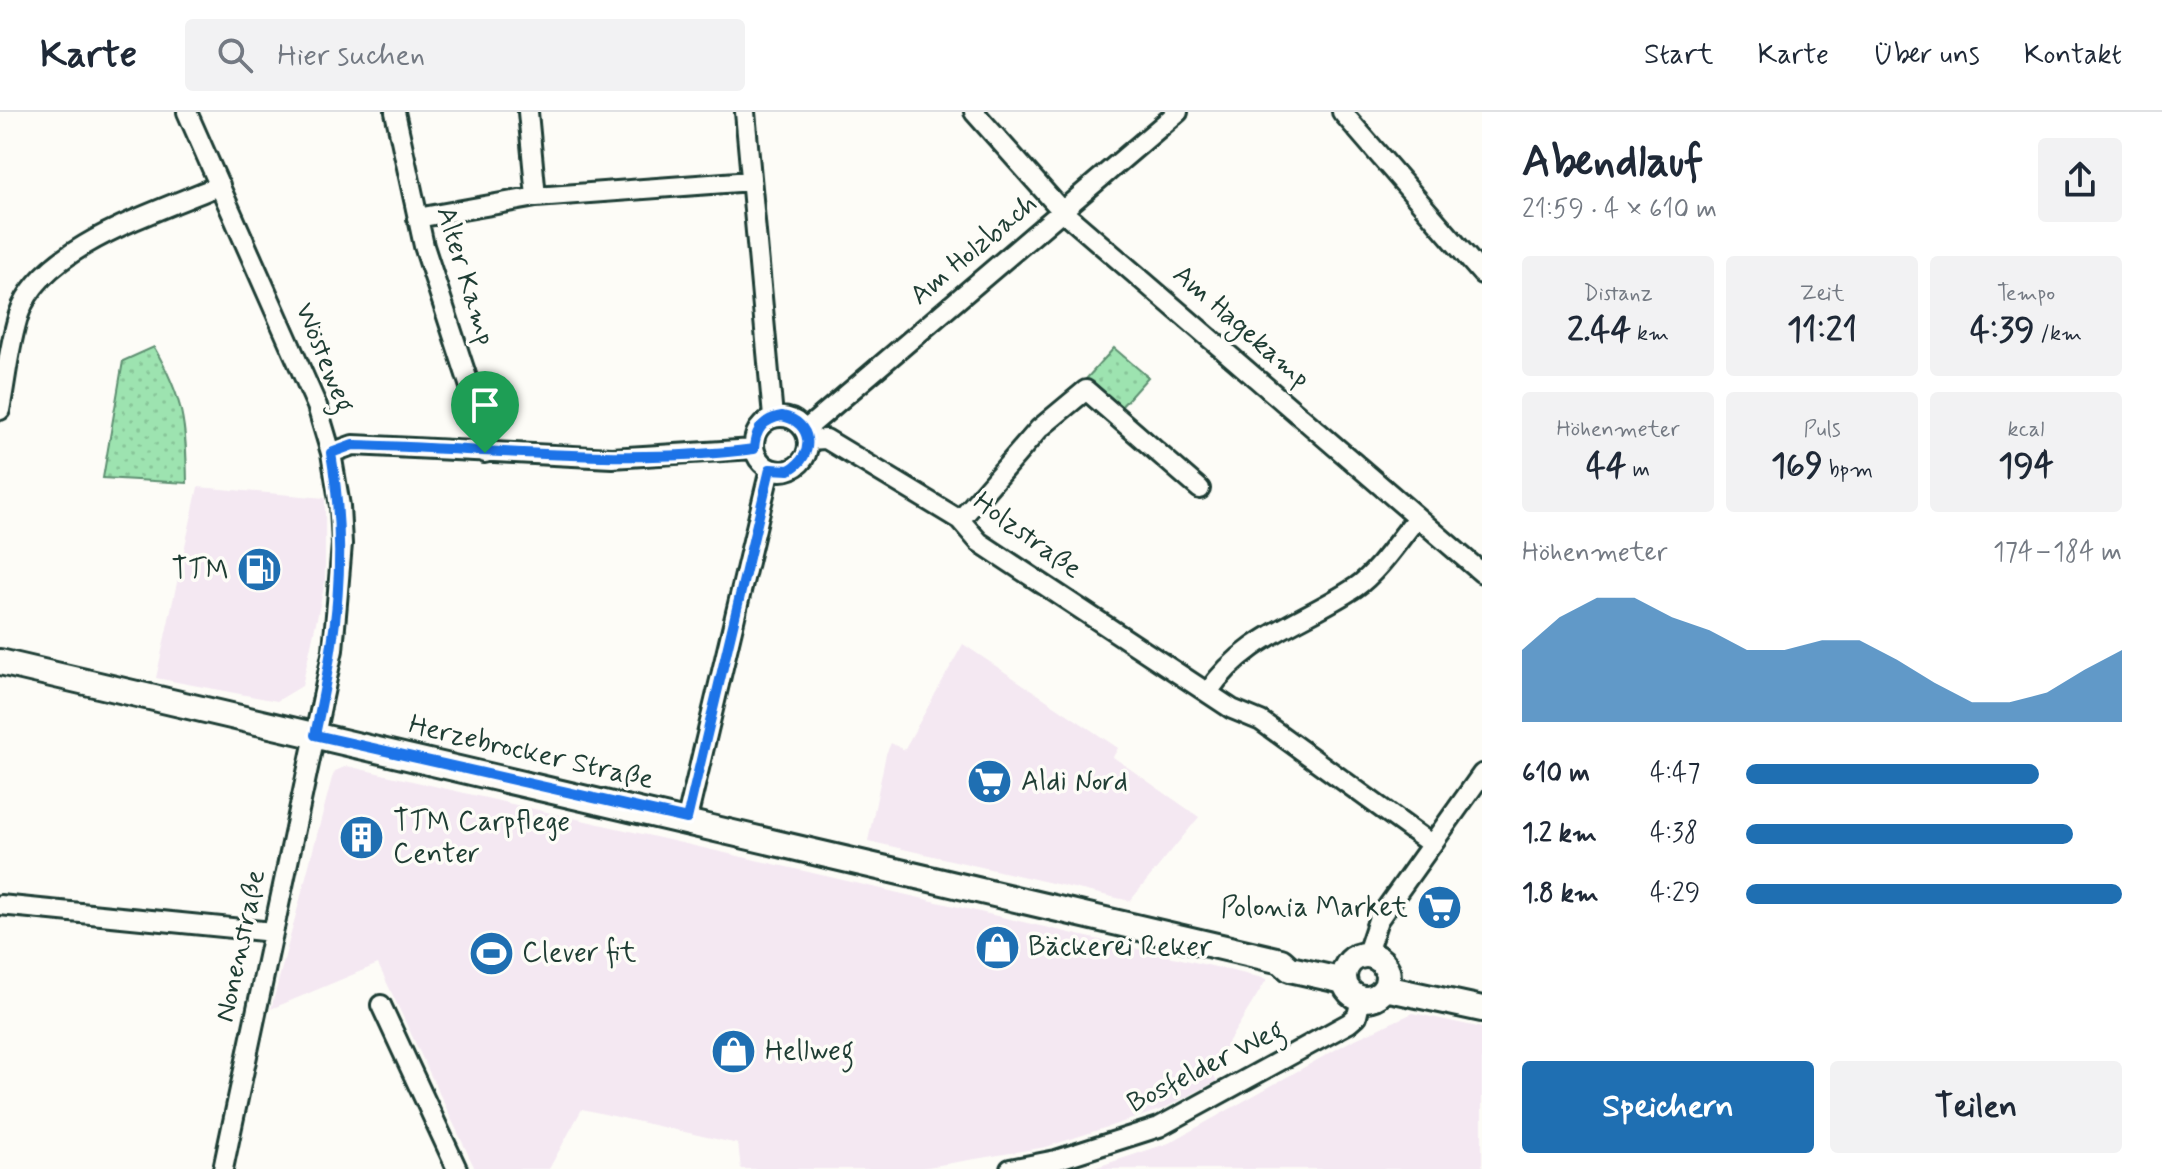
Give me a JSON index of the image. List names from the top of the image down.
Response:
{
  "streets": {
    "main road": ["Herzebrocker Straße"],
    "street": [
      "Am Holzbach",
      "Alter Kamp",
      "Am Hagekamp",
      "Wösteweg",
      "Holzstraße",
      "Nonenstraße",
      "Bosfelder Weg"
    ]
  },
  "crossings": [
    ["Am Holzbach", "Am Hagekamp"],
    ["Am Holzbach", "Holzstraße"],
    ["Wösteweg", "Herzebrocker Straße"],
    ["Wösteweg", "Nonenstraße"],
    ["Herzebrocker Straße", "Nonenstraße"],
    ["Herzebrocker Straße", "Bosfelder Weg"]
  ],
  "places": {
    "fuel station": ["TTM"],
    "supermarket": ["Aldi Nord", "Polonia Market"],
    "building": ["TTM Carpflege Center"],
    "shop": ["Bäckerei Reker", "Hellweg"],
    "sports": ["Clever fit"]
  },
  "page": {
    "header": "Karte",
    "search": "Hier suchen",
    "nav": [
      "Start",
      "Karte",
      "Über uns",
      "Kontakt"
    ],
    "heading": ["Abendlauf", "21:59 · 4 × 610 m"],
    "stats": [
      ["Distanz", "2.44 km"],
      ["Zeit", "11:21"],
      ["Tempo", "4:39 /km"],
      ["Höhenmeter", "44 m"],
      ["Puls", "169 bpm"],
      ["kcal", "194"]
    ],
    "chart": ["Höhenmeter", "174–184 m"],
    "list": [
      {
        "name": "610 m",
        "note": "4:47"
      },
      {
        "name": "1.2 km",
        "note": "4:38"
      },
      {
        "name": "1.8 km",
        "note": "4:29"
      }
    ],
    "buttons": ["Speichern", "Teilen"]
  }
}
